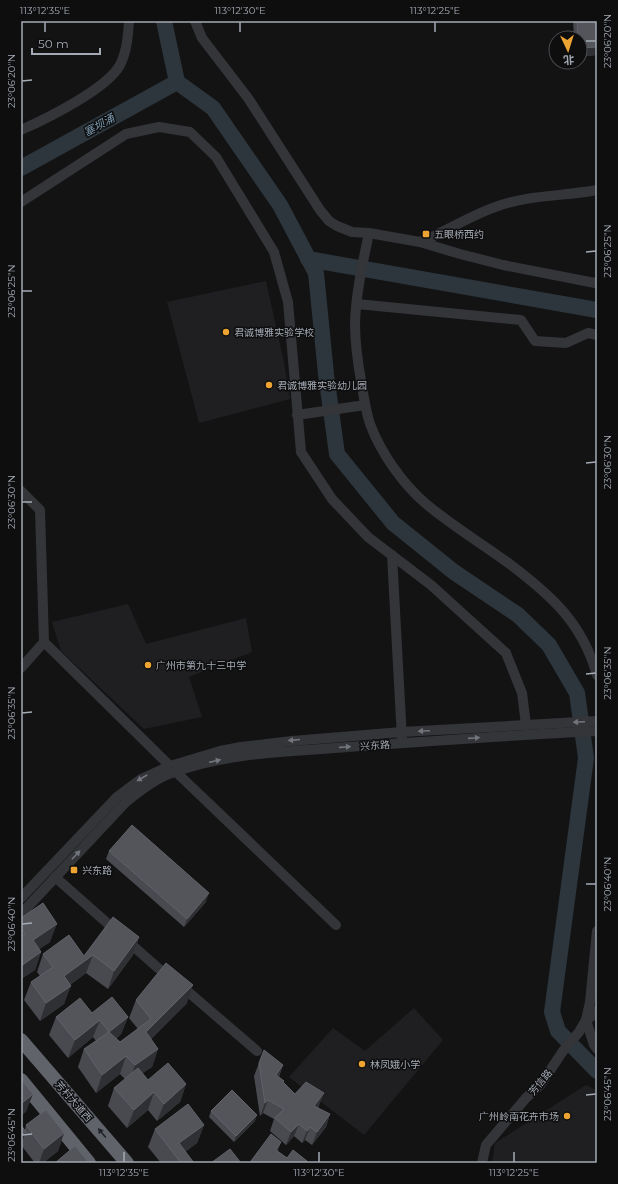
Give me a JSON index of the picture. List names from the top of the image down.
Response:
{
  "streets": {
    "highway": ["芳村大道西"],
    "street": ["兴东路", "芳信路"]
  },
  "water": ["塞坝涌"],
  "places": {
    "transit": ["五眼桥西约", "兴东路"],
    "other": [
      "君诚博雅实验学校",
      "君诚博雅实验幼儿园",
      "广州市第九十三中学",
      "林凤娥小学",
      "广州岭南花卉市场"
    ]
  },
  "scale_bar": "50 m",
  "north": "bottom",
  "coordinates": [
    "113°12'35\"E",
    "113°12'30\"E",
    "113°12'25\"E",
    "23°06'20\"N",
    "23°06'25\"N",
    "23°06'30\"N",
    "23°06'35\"N",
    "23°06'40\"N",
    "23°06'45\"N"
  ]
}
